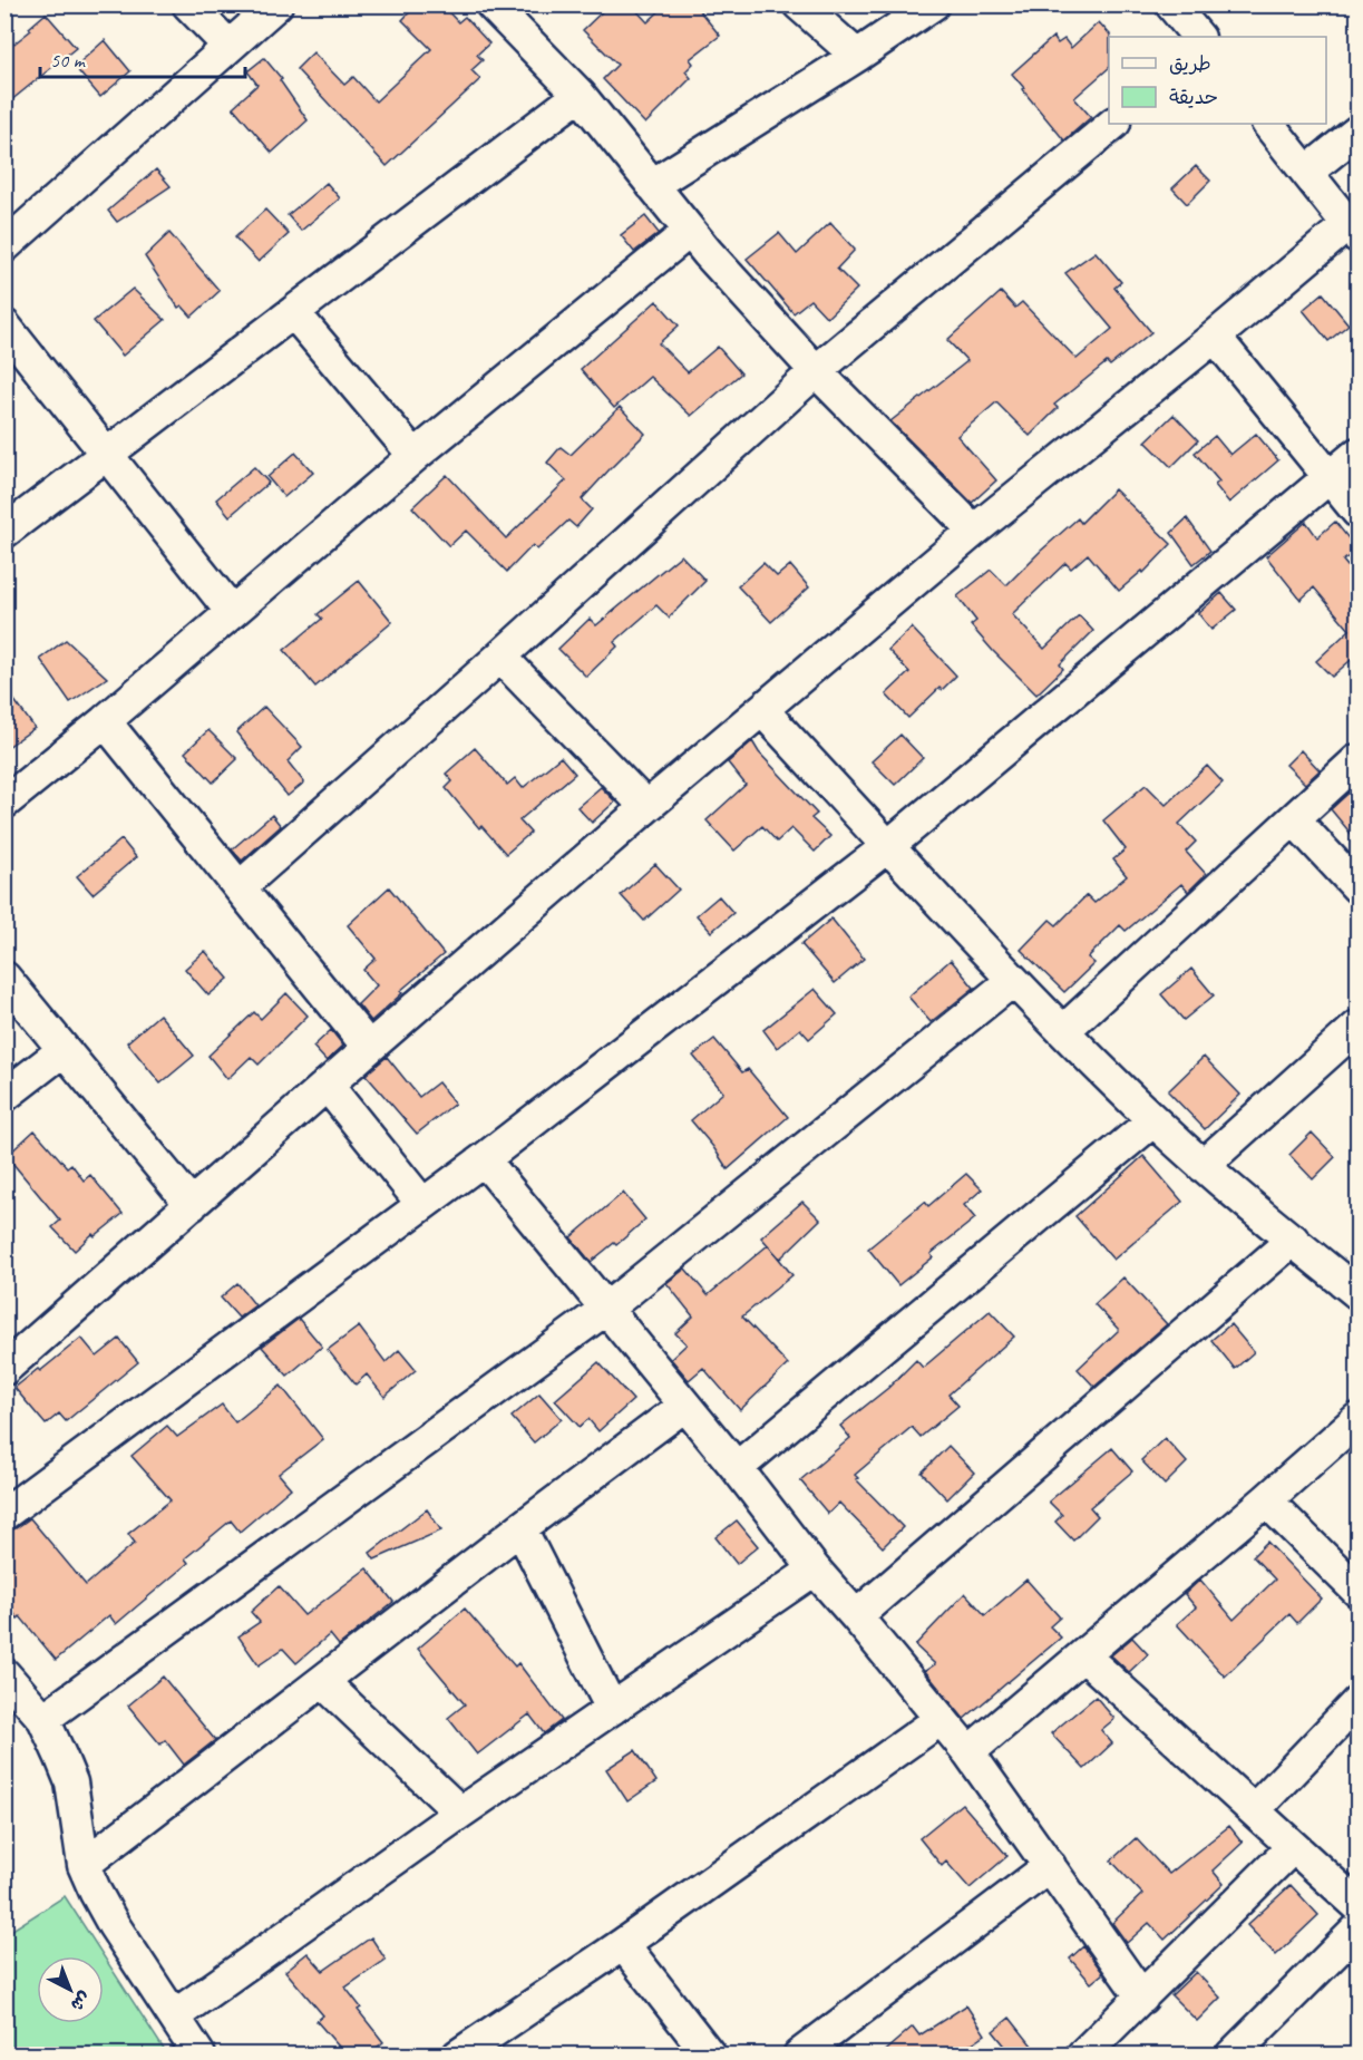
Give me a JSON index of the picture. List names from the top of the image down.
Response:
{
  "legend": ["طريق", "حديقة"],
  "scale_bar": "50 m",
  "north": "bottom right"
}
